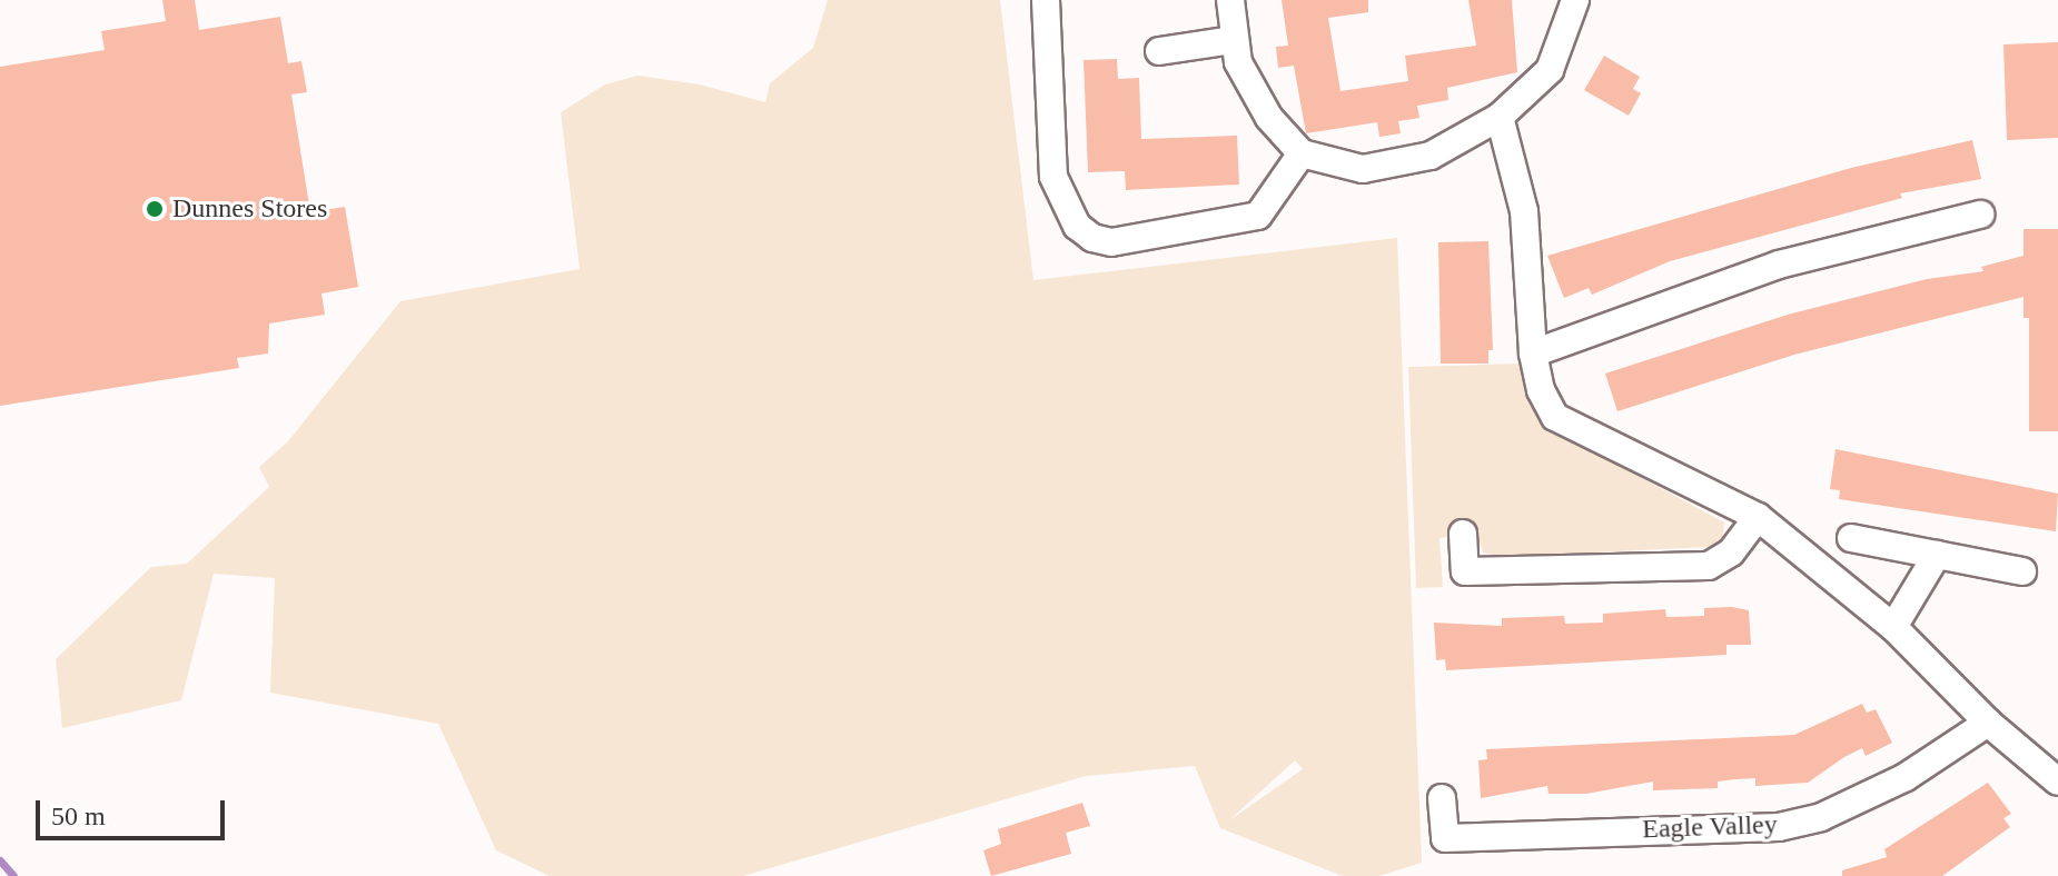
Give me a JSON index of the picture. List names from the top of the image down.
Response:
{
  "streets": {
    "street": ["Eagle Valley"]
  },
  "places": ["Dunnes Stores"],
  "scale_bar": "50 m"
}
